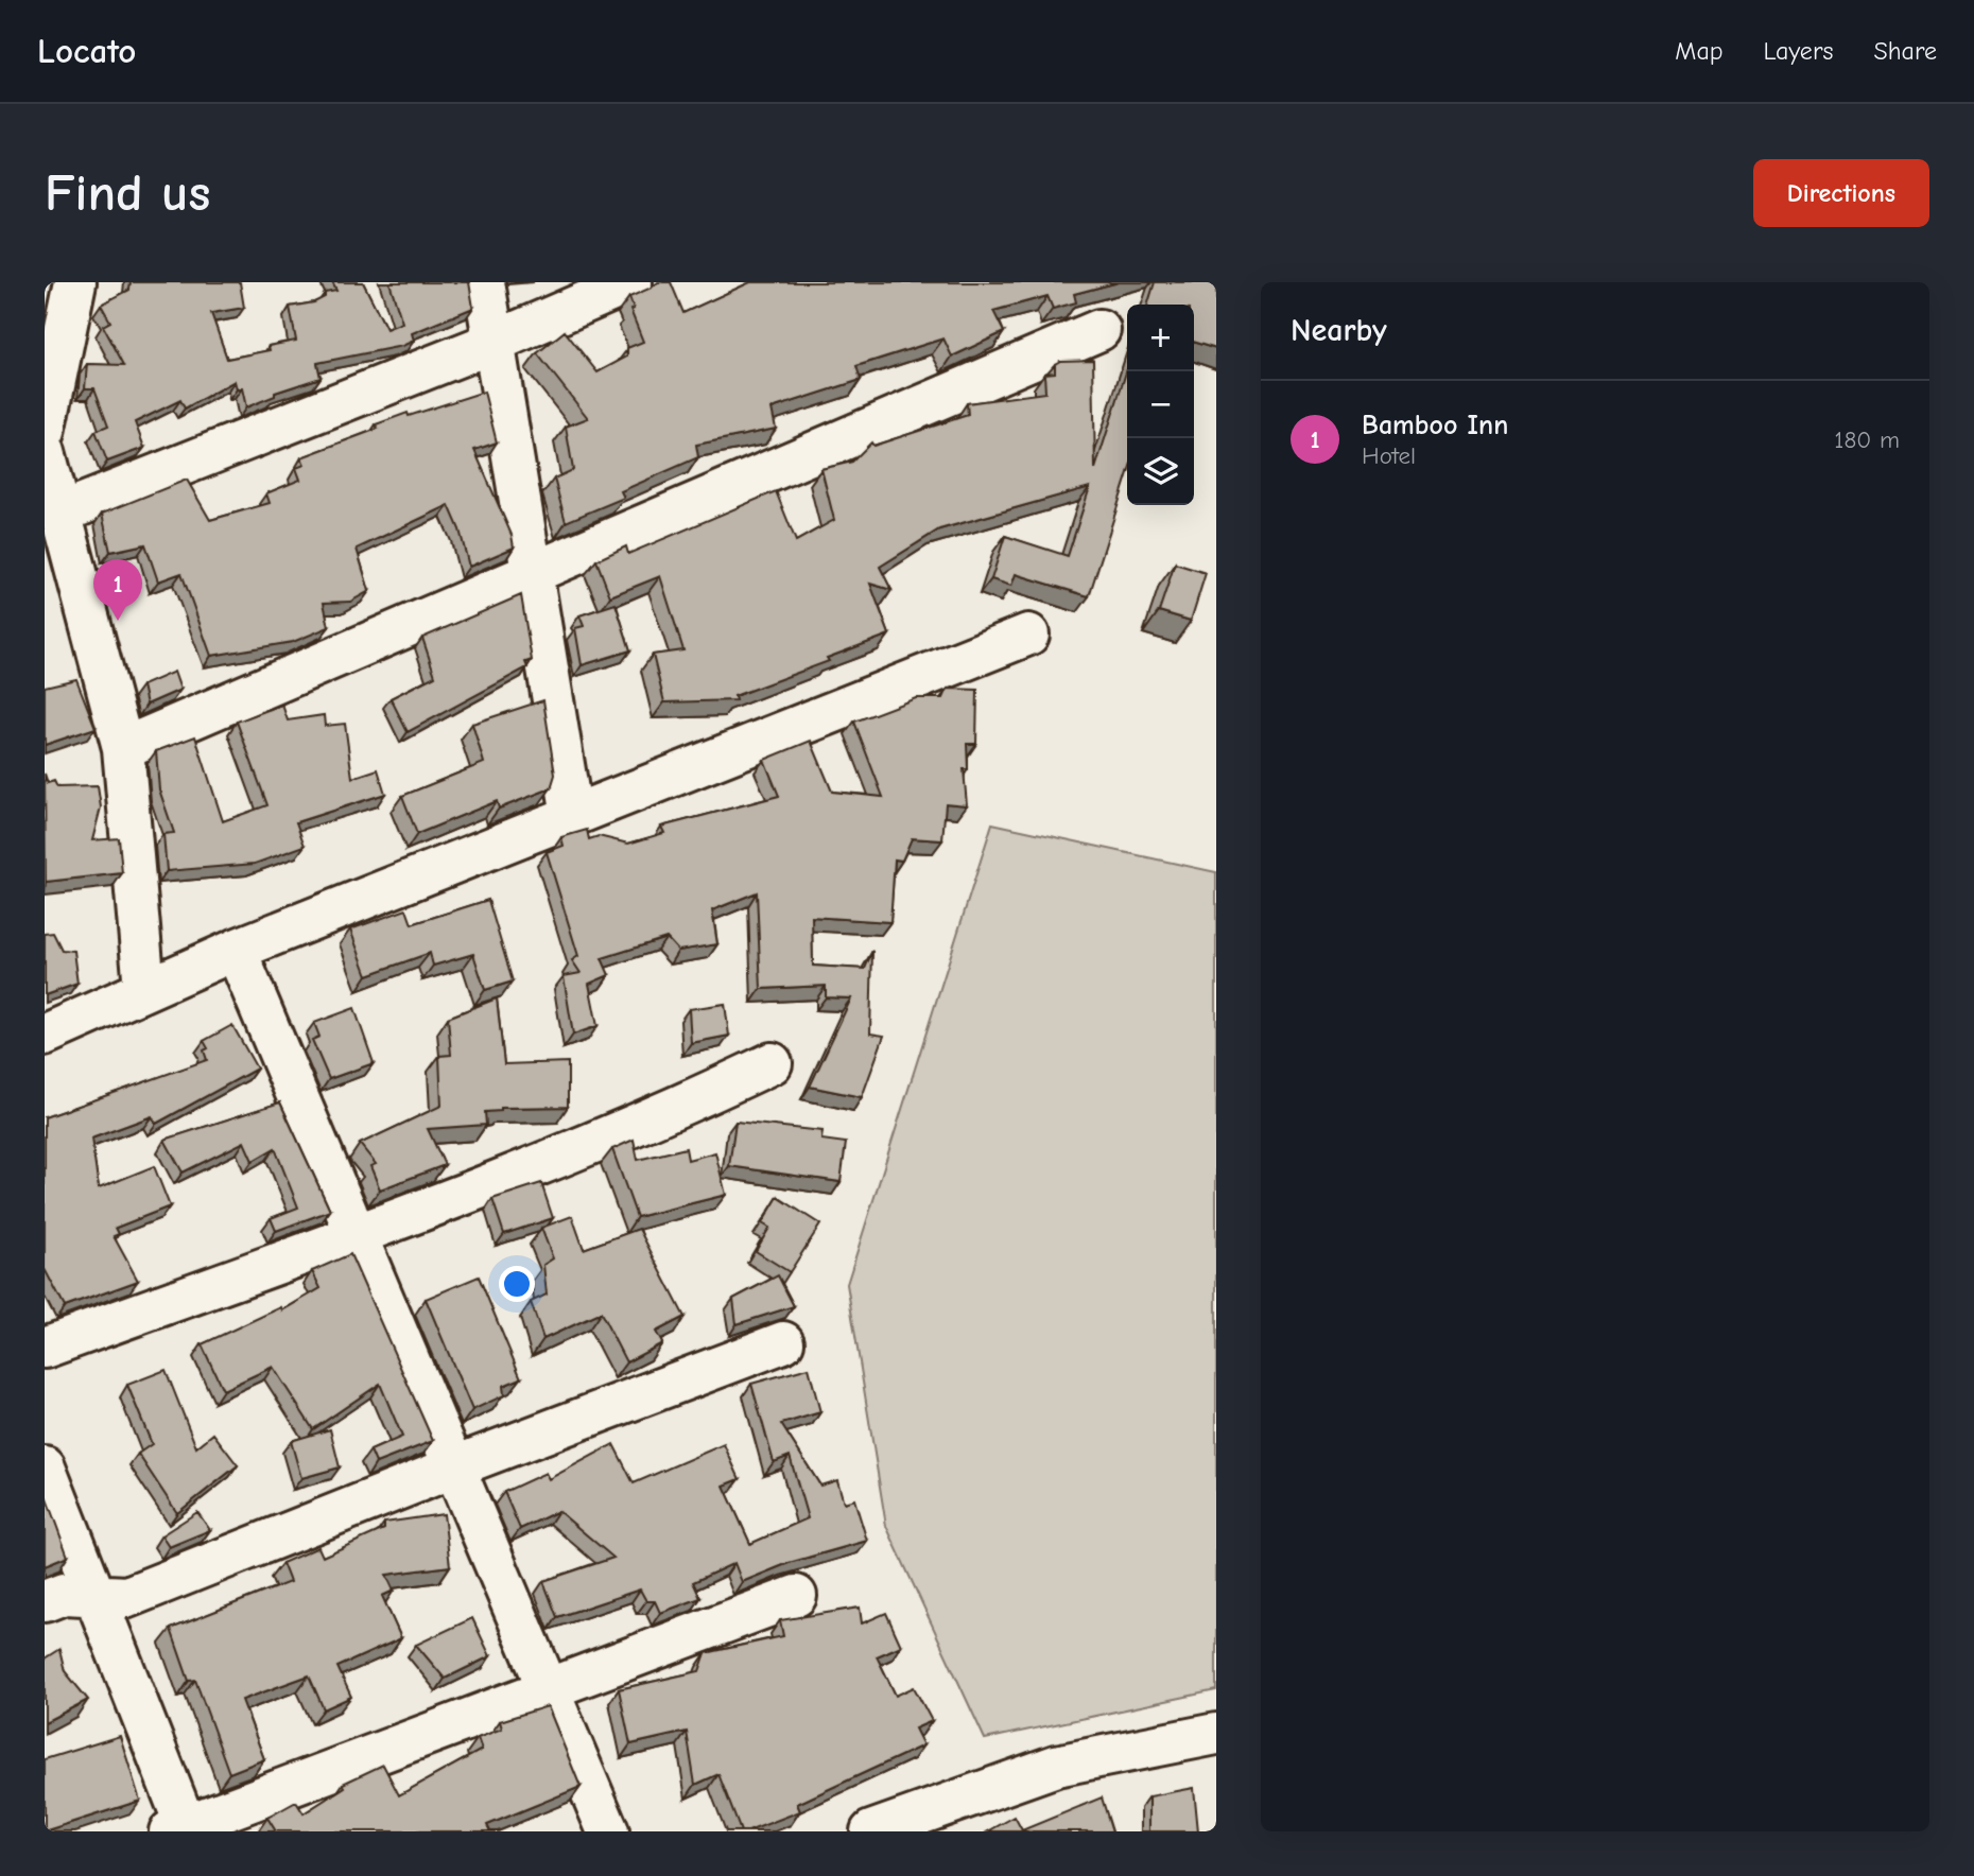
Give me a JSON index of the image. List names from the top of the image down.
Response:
{
  "page": {
    "header": "Locato",
    "nav": ["Map", "Layers", "Share"],
    "buttons": "Directions",
    "title": "Find us",
    "heading": "Nearby",
    "map_buttons": ["+", "−"],
    "list": [
      {
        "mark": "1",
        "name": "Bamboo Inn",
        "note": "Hotel",
        "value": "180 m"
      }
    ],
    "pins": "1"
  }
}
